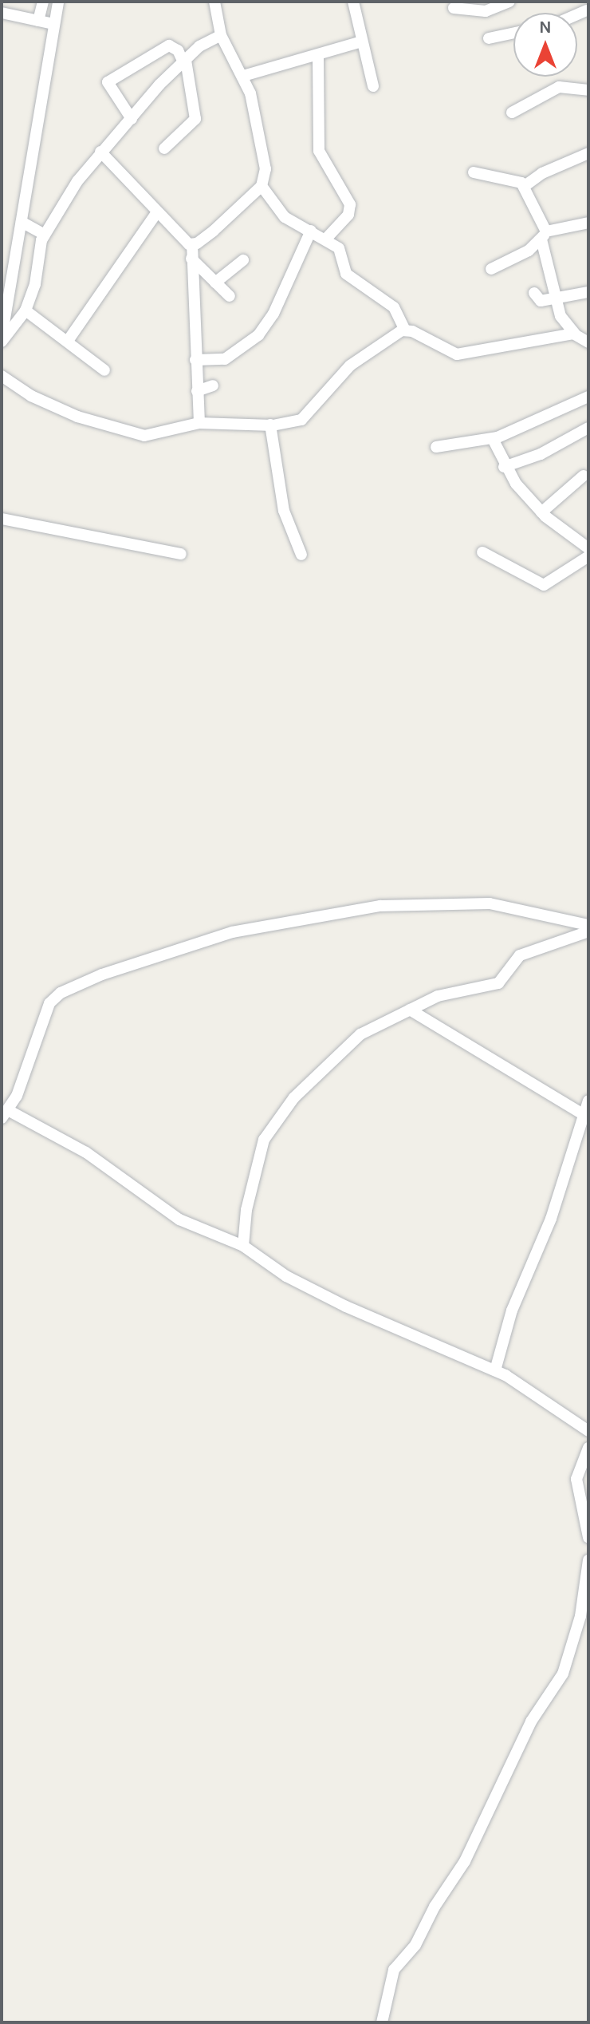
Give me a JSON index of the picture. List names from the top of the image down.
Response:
{
  "north": "top"
}
